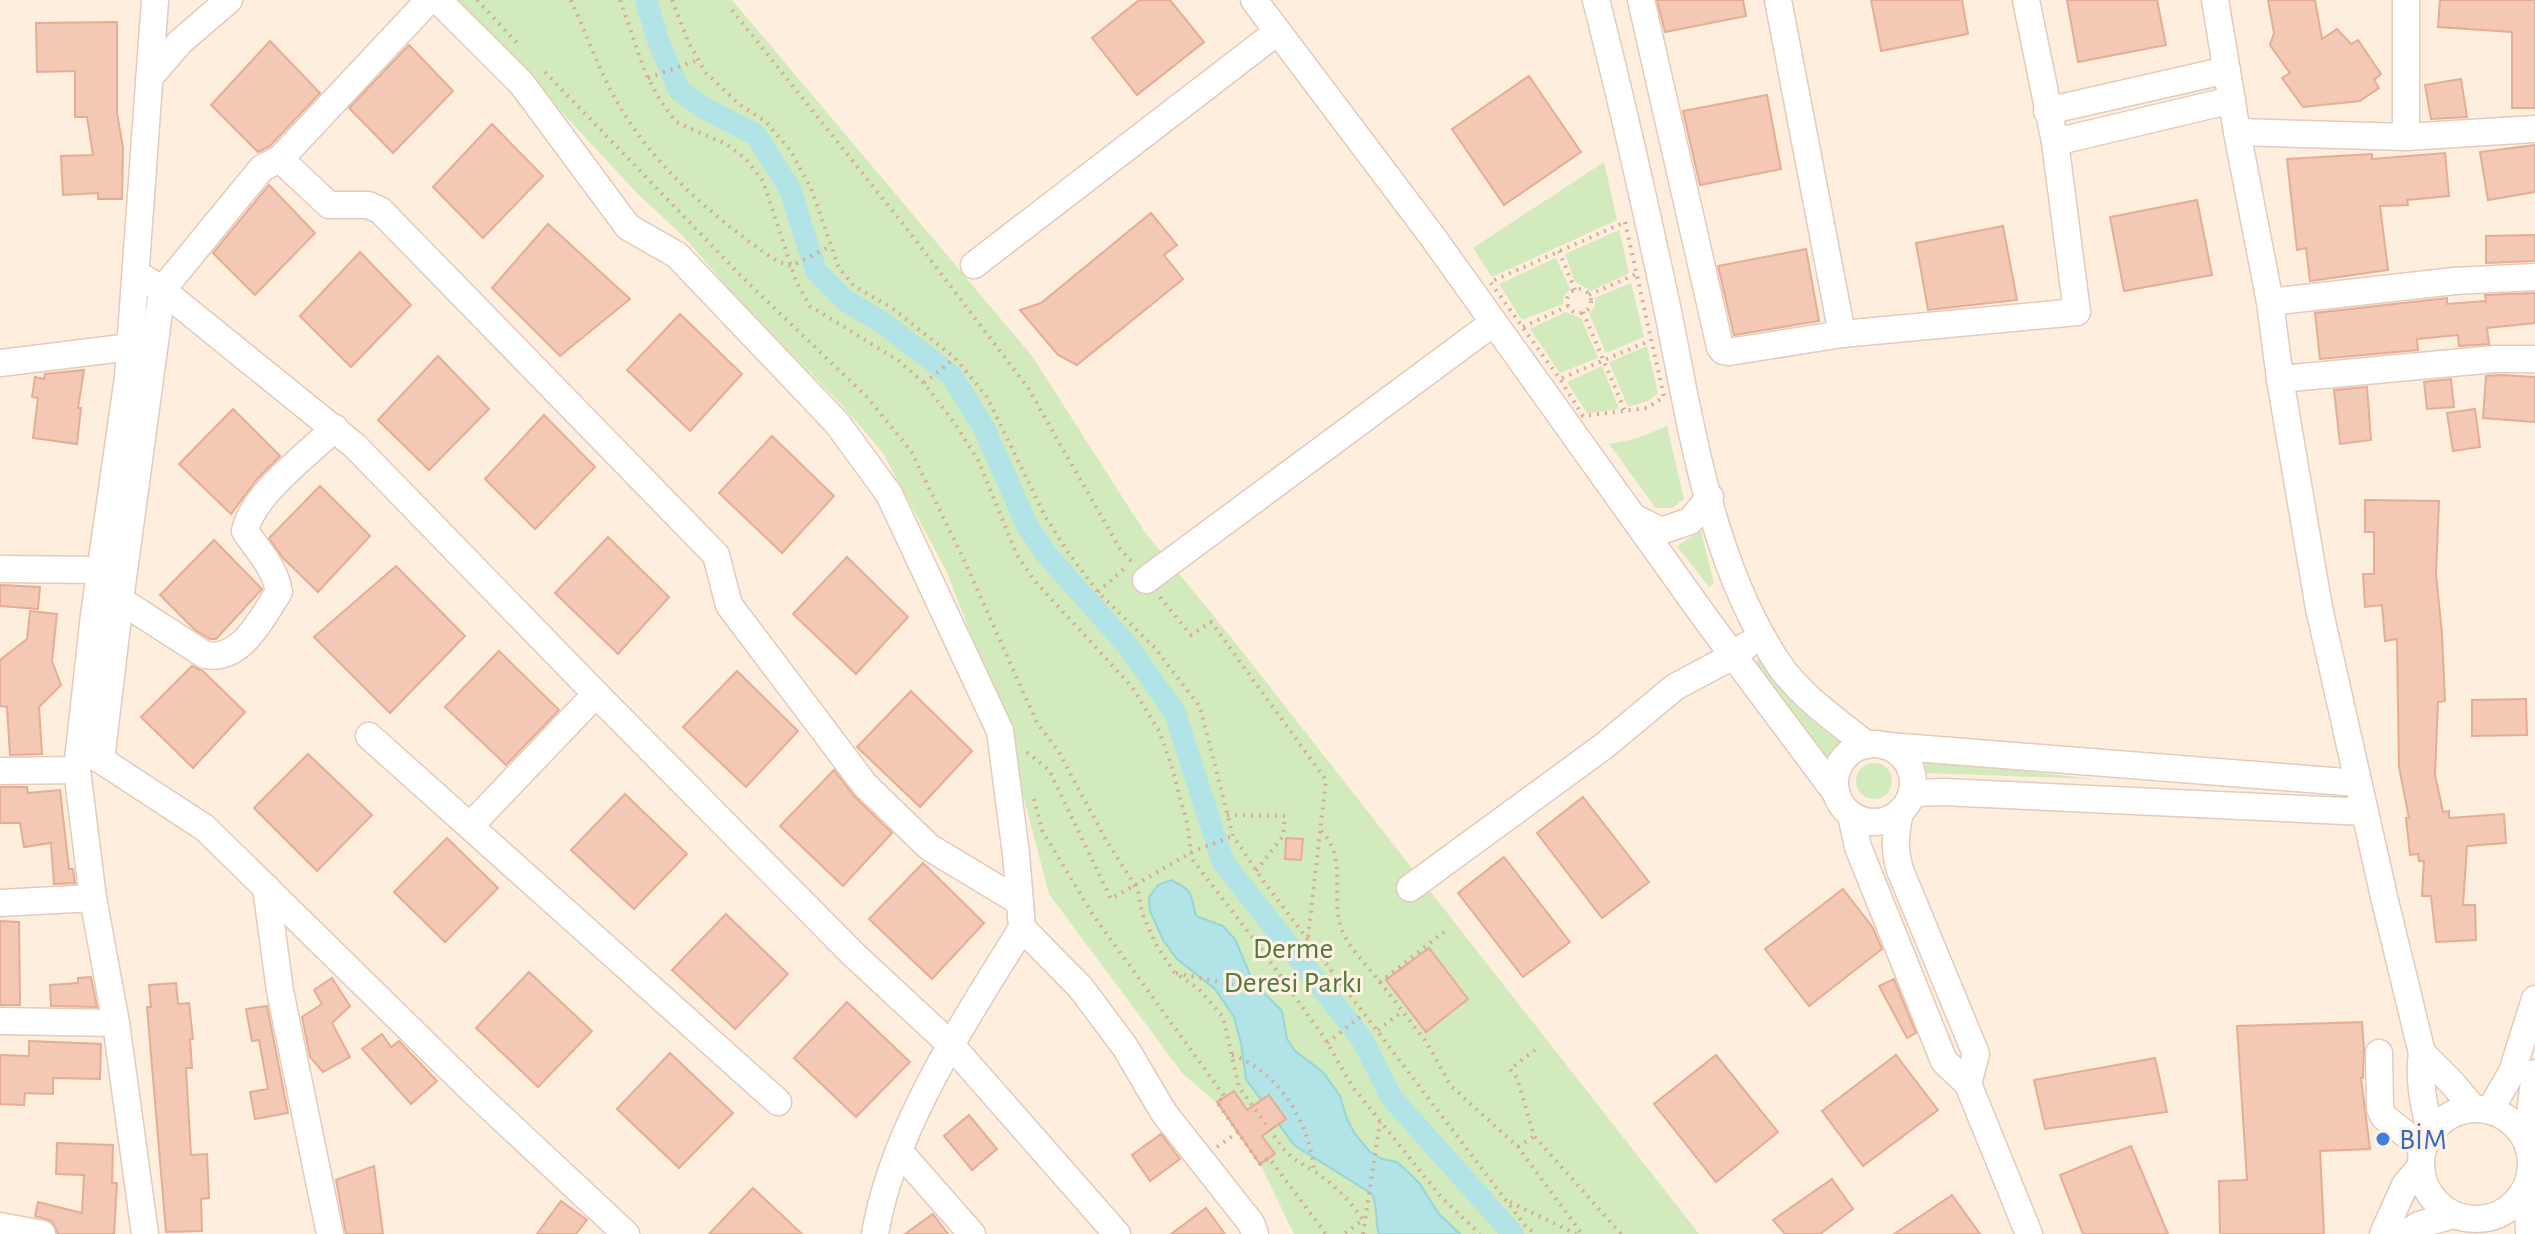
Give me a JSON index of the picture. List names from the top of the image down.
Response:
{
  "parks": ["Derme Deresi Parkı"],
  "places": ["BİM"]
}
